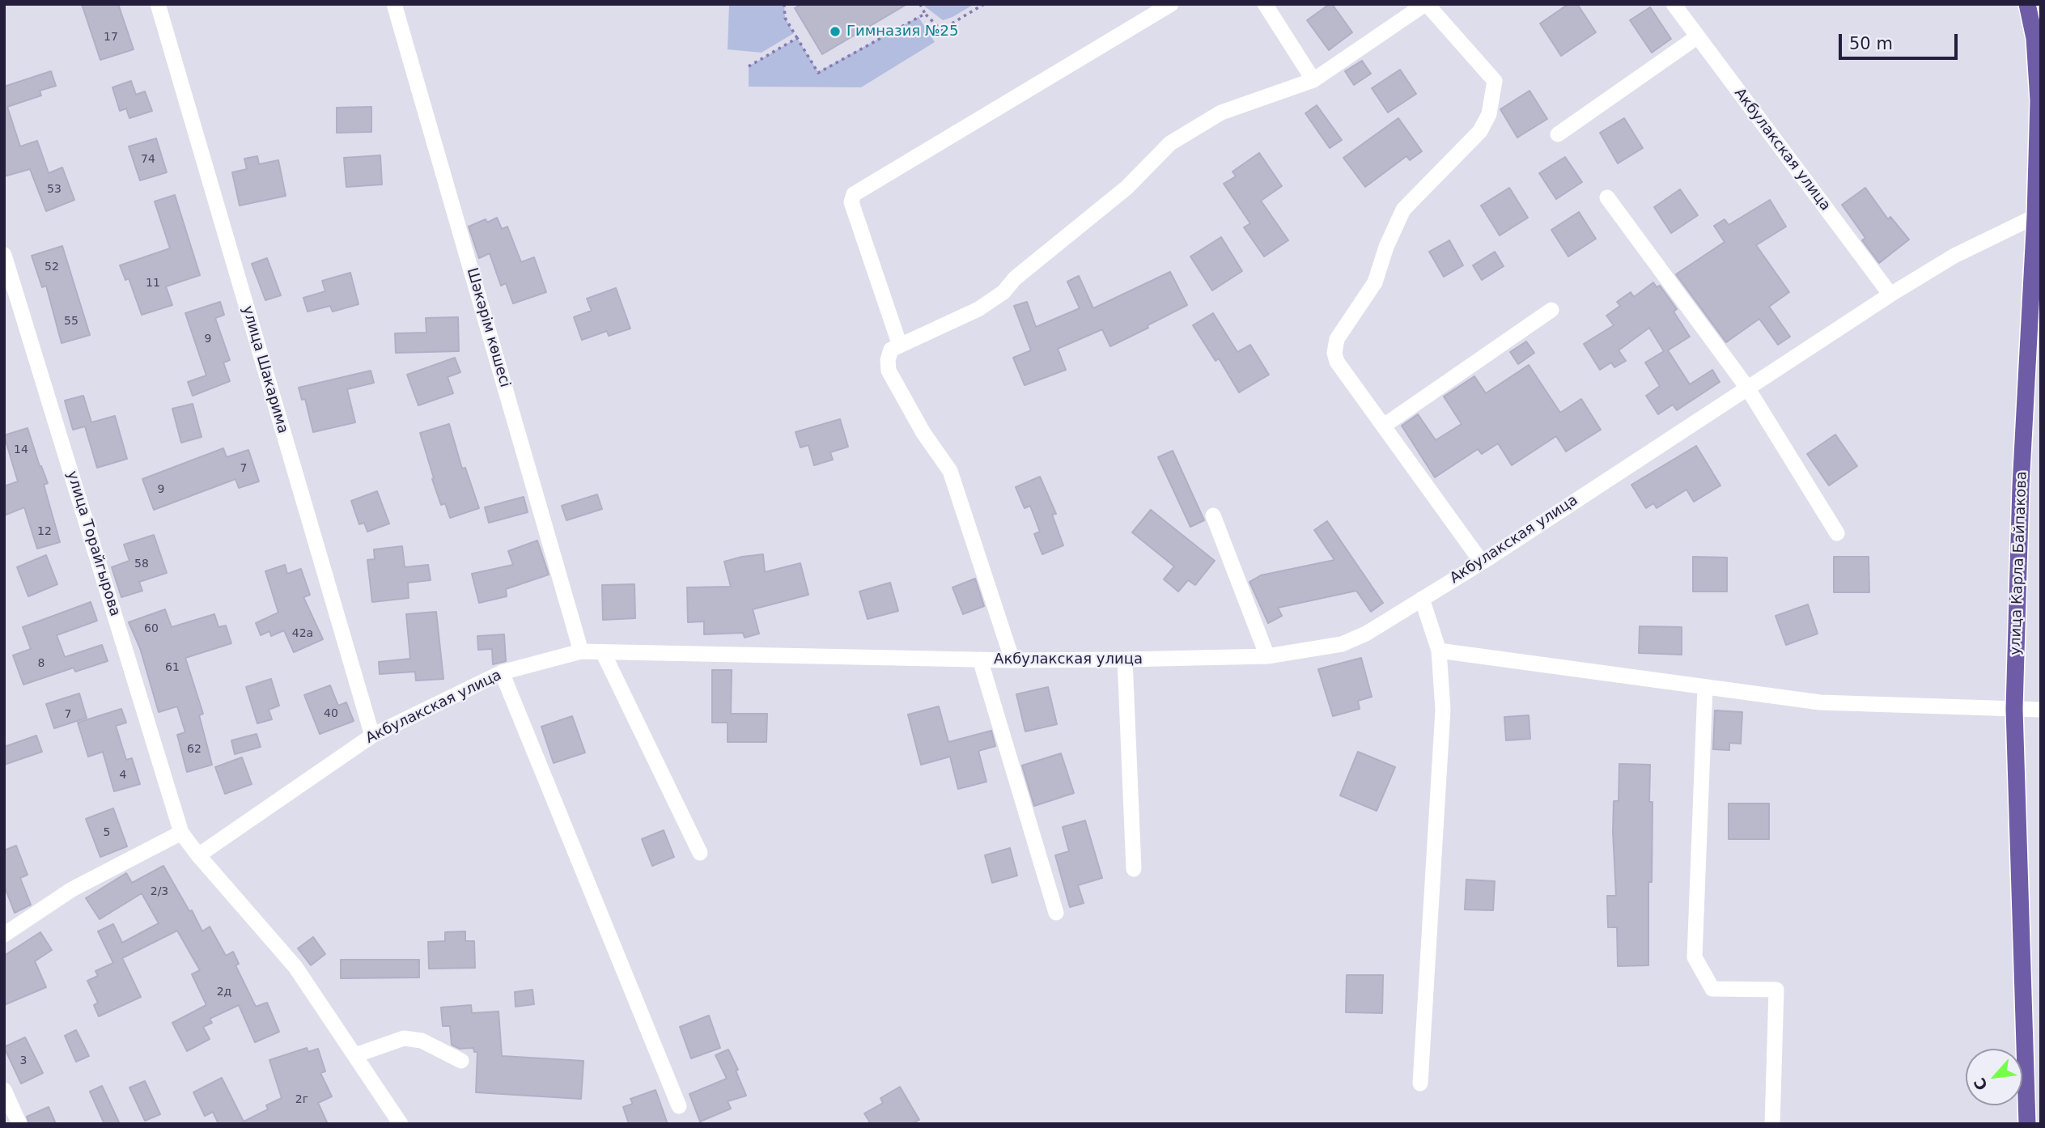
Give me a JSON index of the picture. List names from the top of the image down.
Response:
{
  "streets": {
    "main road": ["улица Карла Байпакова"],
    "street": [
      "Акбулакская улица",
      "Шәкәрім көшесі",
      "улица Шакарима",
      "улица Торайгырова"
    ]
  },
  "crossings": [
    ["Акбулакская улица", "Шәкәрім көшесі"],
    ["Акбулакская улица", "улица Шакарима"],
    ["Акбулакская улица", "улица Торайгырова"],
    ["Акбулакская улица", "улица Карла Байпакова"]
  ],
  "places": ["Гимназия №25"],
  "house_numbers": [
    "17",
    "74",
    "53",
    "52",
    "11",
    "55",
    "9",
    "14",
    "7",
    "9",
    "12",
    "58",
    "60",
    "42а",
    "8",
    "61",
    "40",
    "7",
    "62",
    "4",
    "5",
    "2/3",
    "2д",
    "3",
    "2г"
  ],
  "scale_bar": "50 m",
  "north": "bottom left"
}
